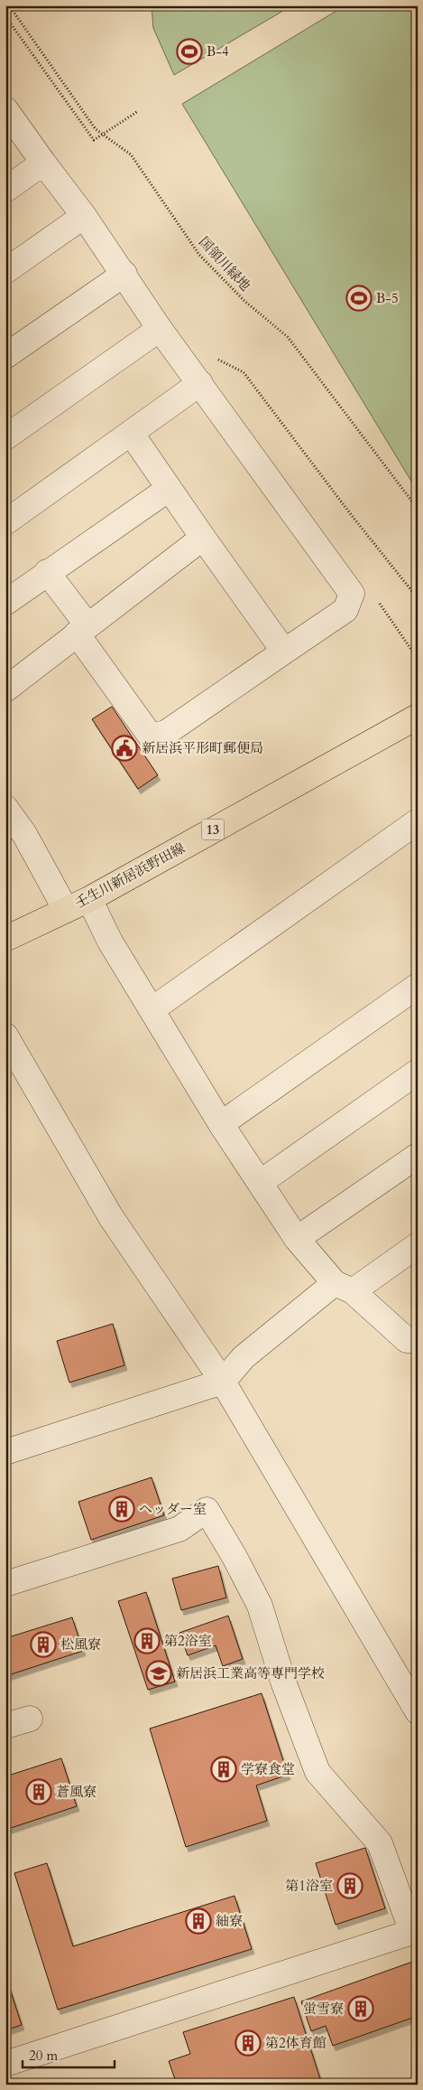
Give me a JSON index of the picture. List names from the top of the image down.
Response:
{
  "streets": {
    "main road": ["13", "壬生川新居浜野田線"],
    "path": ["国領川緑地"]
  },
  "places": {
    "sports": ["B-4", "B-5"],
    "public building": ["新居浜平形町郵便局"],
    "building": [
      "ヘッダー室",
      "第2浴室",
      "松風寮",
      "学寮食堂",
      "蒼風寮",
      "第1浴室",
      "紬寮",
      "蛍雪寮",
      "第2体育館"
    ],
    "school or university": ["新居浜工業高等専門学校"]
  },
  "scale_bar": "20 m"
}
